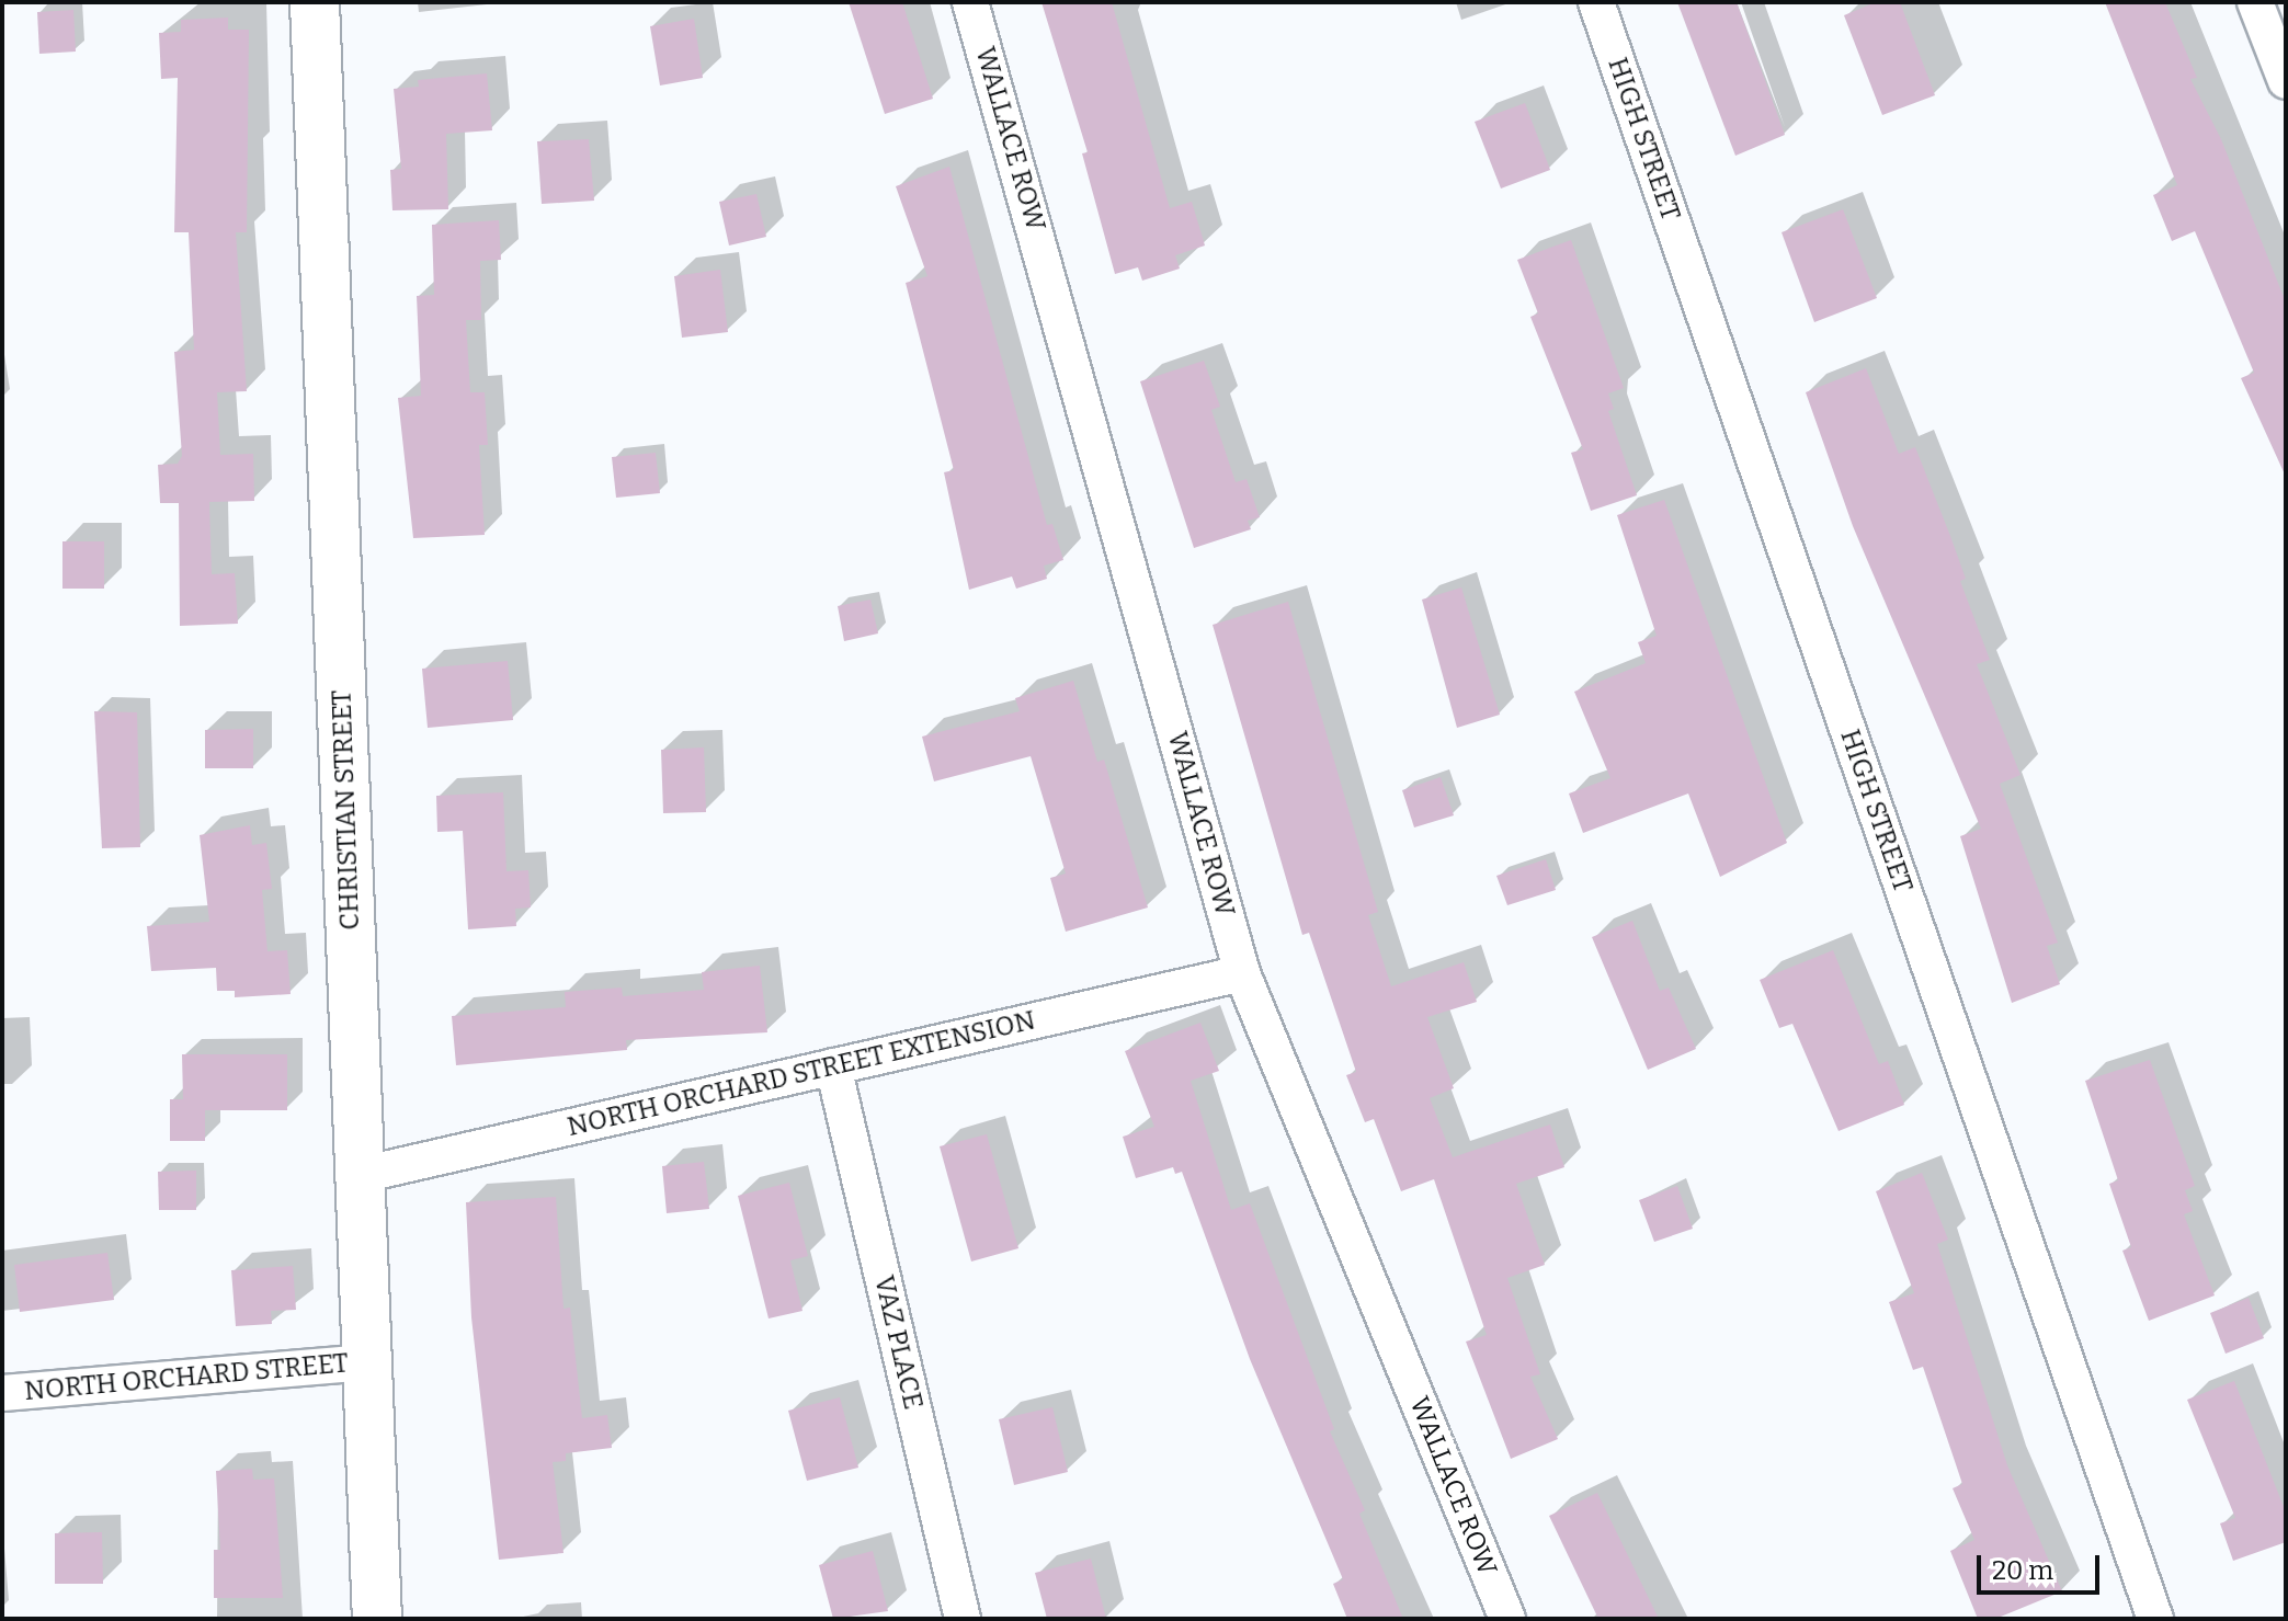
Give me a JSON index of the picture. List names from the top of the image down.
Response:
{
  "streets": {
    "main road": ["CHRISTIAN STREET"],
    "street": [
      "WALLACE ROW",
      "HIGH STREET",
      "NORTH ORCHARD STREET EXTENSION",
      "VAZ PLACE",
      "NORTH ORCHARD STREET"
    ]
  },
  "crossings": [
    ["WALLACE ROW", "NORTH ORCHARD STREET EXTENSION"],
    ["CHRISTIAN STREET", "NORTH ORCHARD STREET EXTENSION"],
    ["CHRISTIAN STREET", "NORTH ORCHARD STREET"],
    ["NORTH ORCHARD STREET EXTENSION", "VAZ PLACE"]
  ],
  "scale_bar": "20 m"
}
